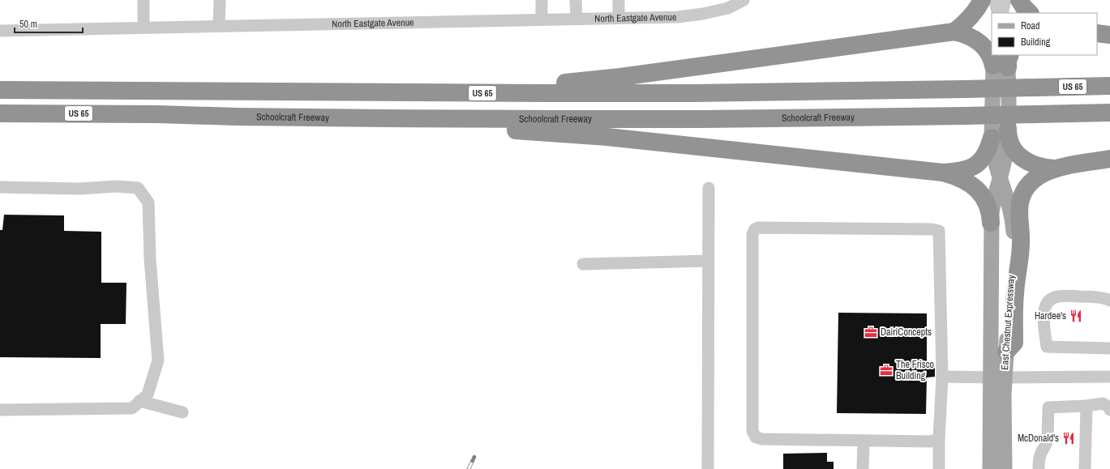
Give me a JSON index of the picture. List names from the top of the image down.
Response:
{
  "streets": {
    "highway": ["US 65", "Schoolcraft Freeway"],
    "main road": ["East Chestnut Expressway"],
    "street": ["North Eastgate Avenue"]
  },
  "places": {
    "restaurant": ["Hardee's", "McDonald's"],
    "office": ["DairiConcepts", "The Frisco Building"]
  },
  "legend": ["Road", "Building"],
  "scale_bar": "50 m"
}
